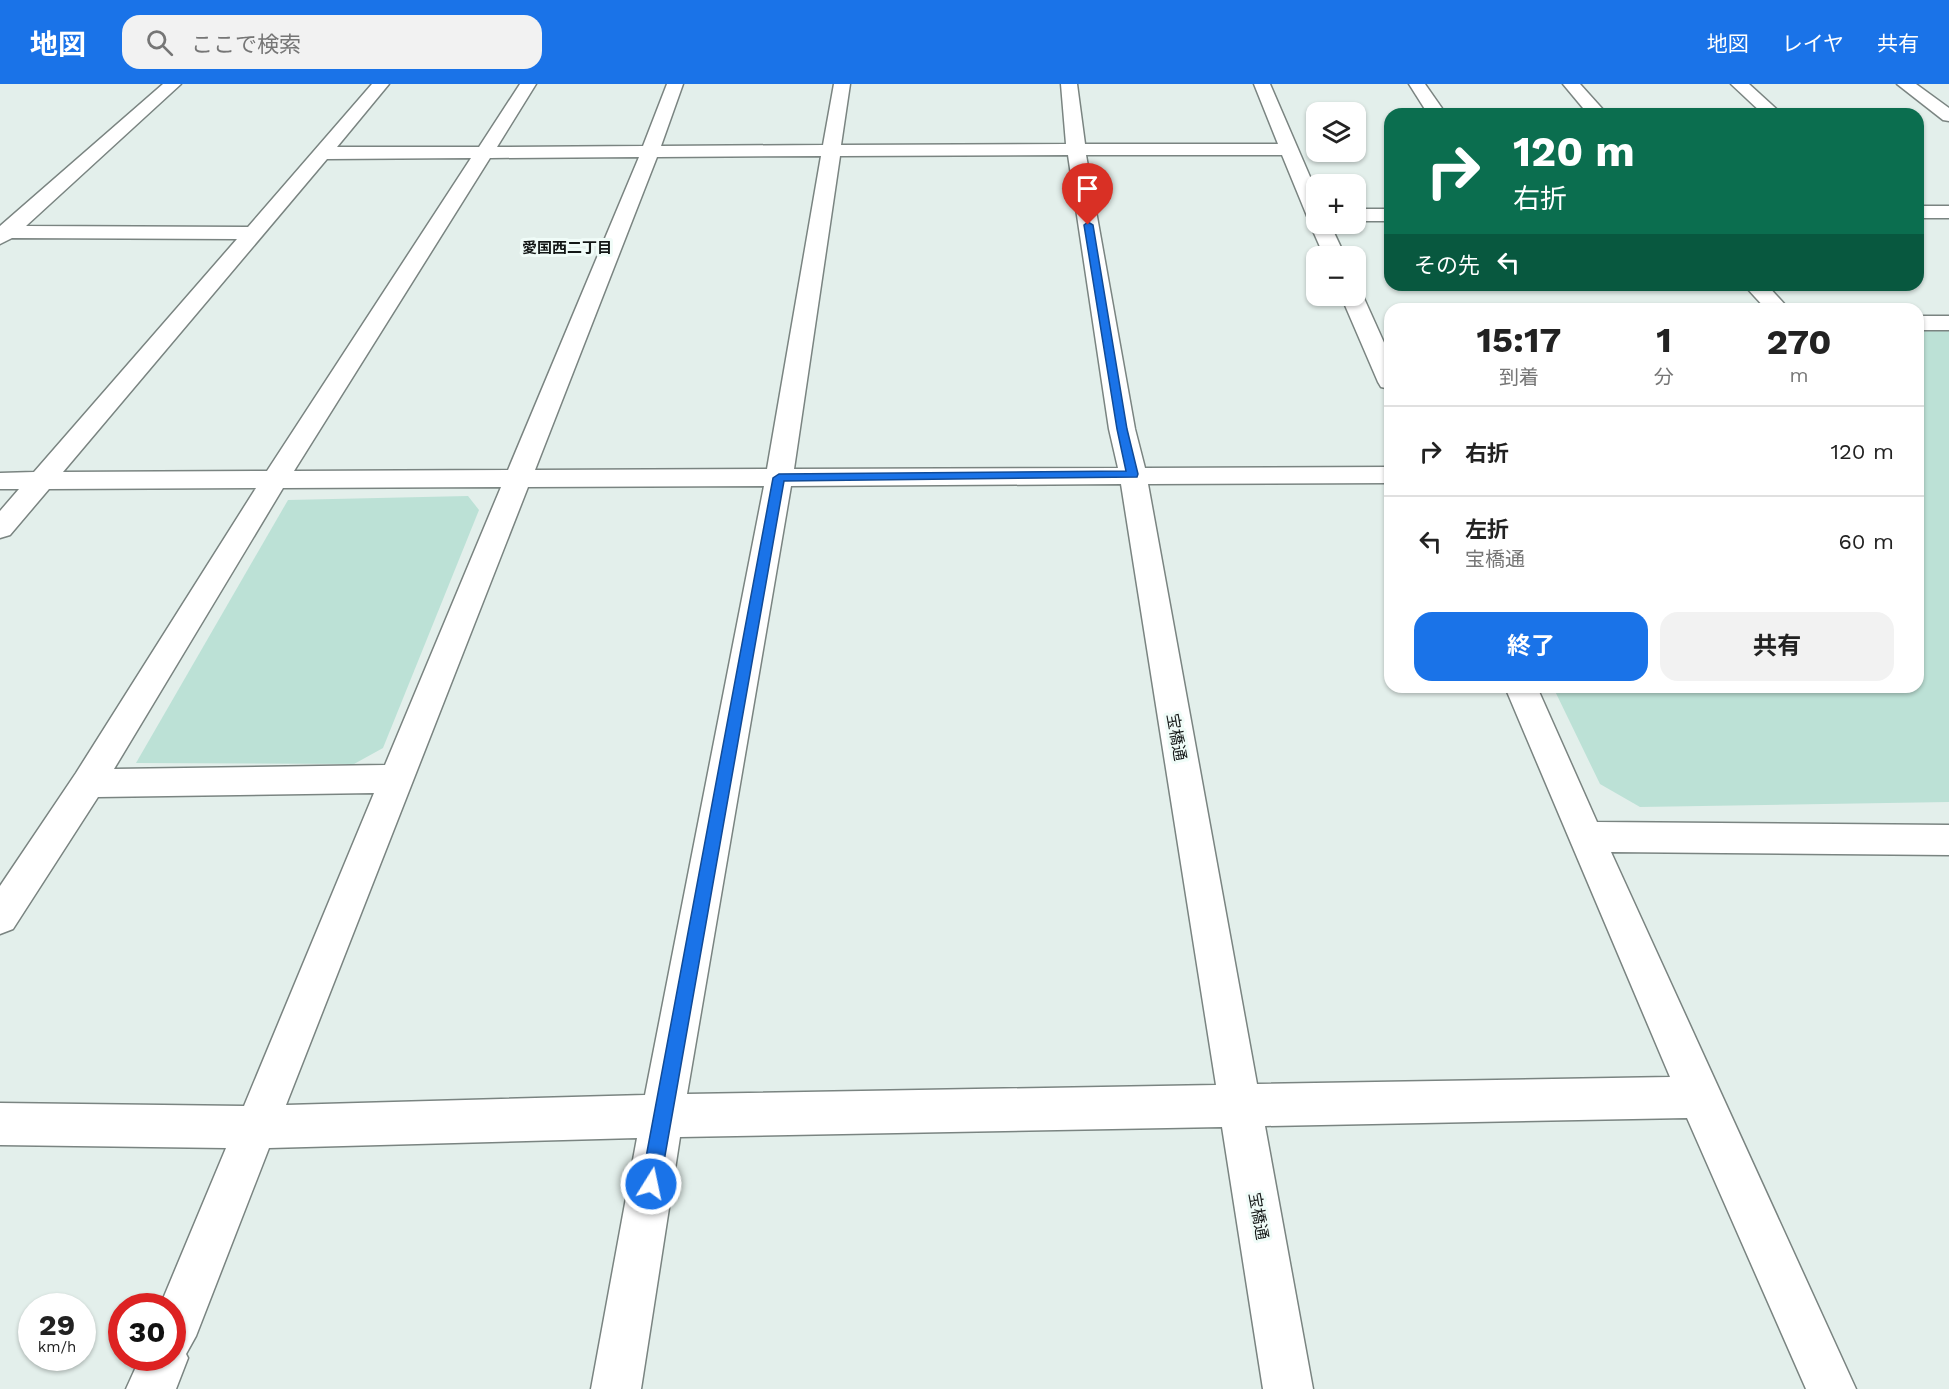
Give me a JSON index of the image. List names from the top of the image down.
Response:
{
  "streets": {
    "street": ["宝橋通"]
  },
  "districts": ["愛国西二丁目"],
  "page": {
    "header": "地図",
    "search": "ここで検索",
    "nav": ["地図", "レイヤ", "共有"],
    "map_buttons": ["+", "−"],
    "turn": ["120 m", "右折"],
    "then": "その先",
    "eta": [
      "15:17",
      "到着",
      "1",
      "分",
      "270",
      "m"
    ],
    "list": [
      {
        "name": "右折",
        "value": "120 m"
      },
      {
        "name": "左折",
        "note": "宝橋通",
        "value": "60 m"
      }
    ],
    "buttons": ["終了", "共有"],
    "speed": "29 km/h",
    "limit": "30"
  }
}
